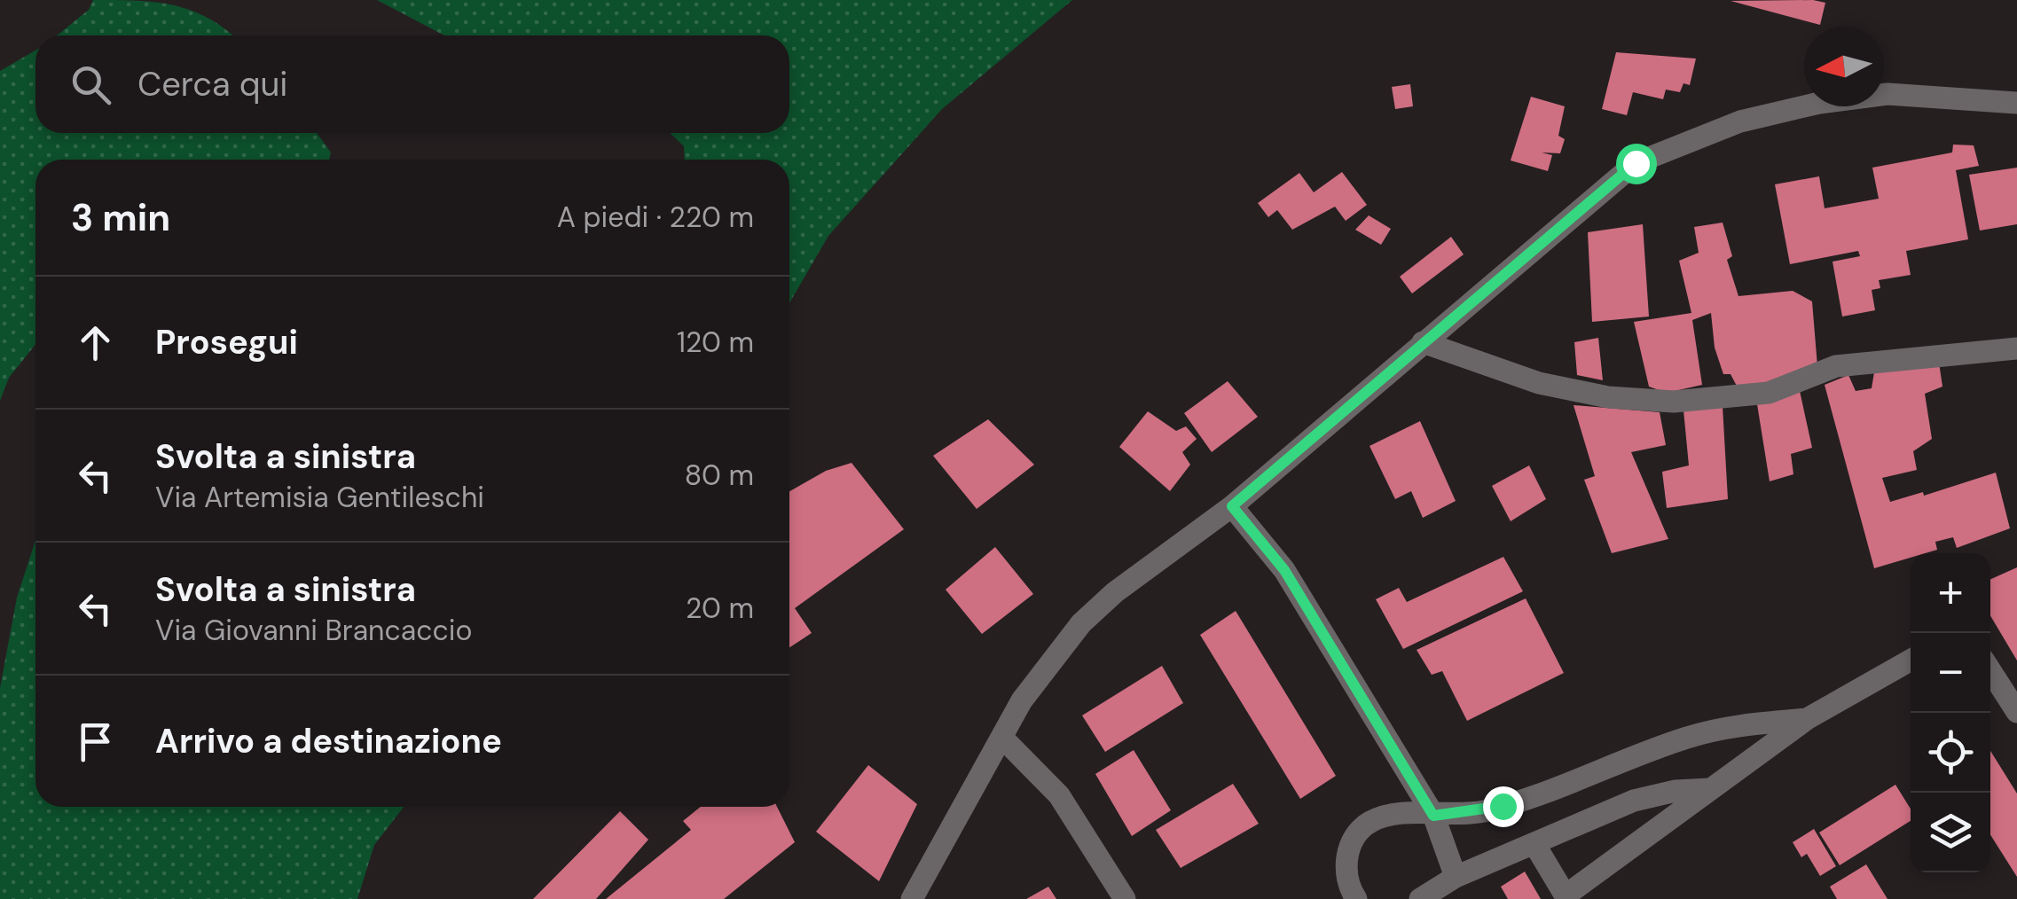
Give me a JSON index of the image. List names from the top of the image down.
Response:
{
  "north": "left",
  "page": {
    "search": "Cerca qui",
    "heading": ["3 min", "A piedi · 220 m"],
    "list": [
      ["Prosegui", "120 m"],
      ["Svolta a sinistra", "Via Artemisia Gentileschi", "80 m"],
      ["Svolta a sinistra", "Via Giovanni Brancaccio", "20 m"],
      "Arrivo a destinazione"
    ],
    "map_buttons": ["+", "−"]
  }
}
